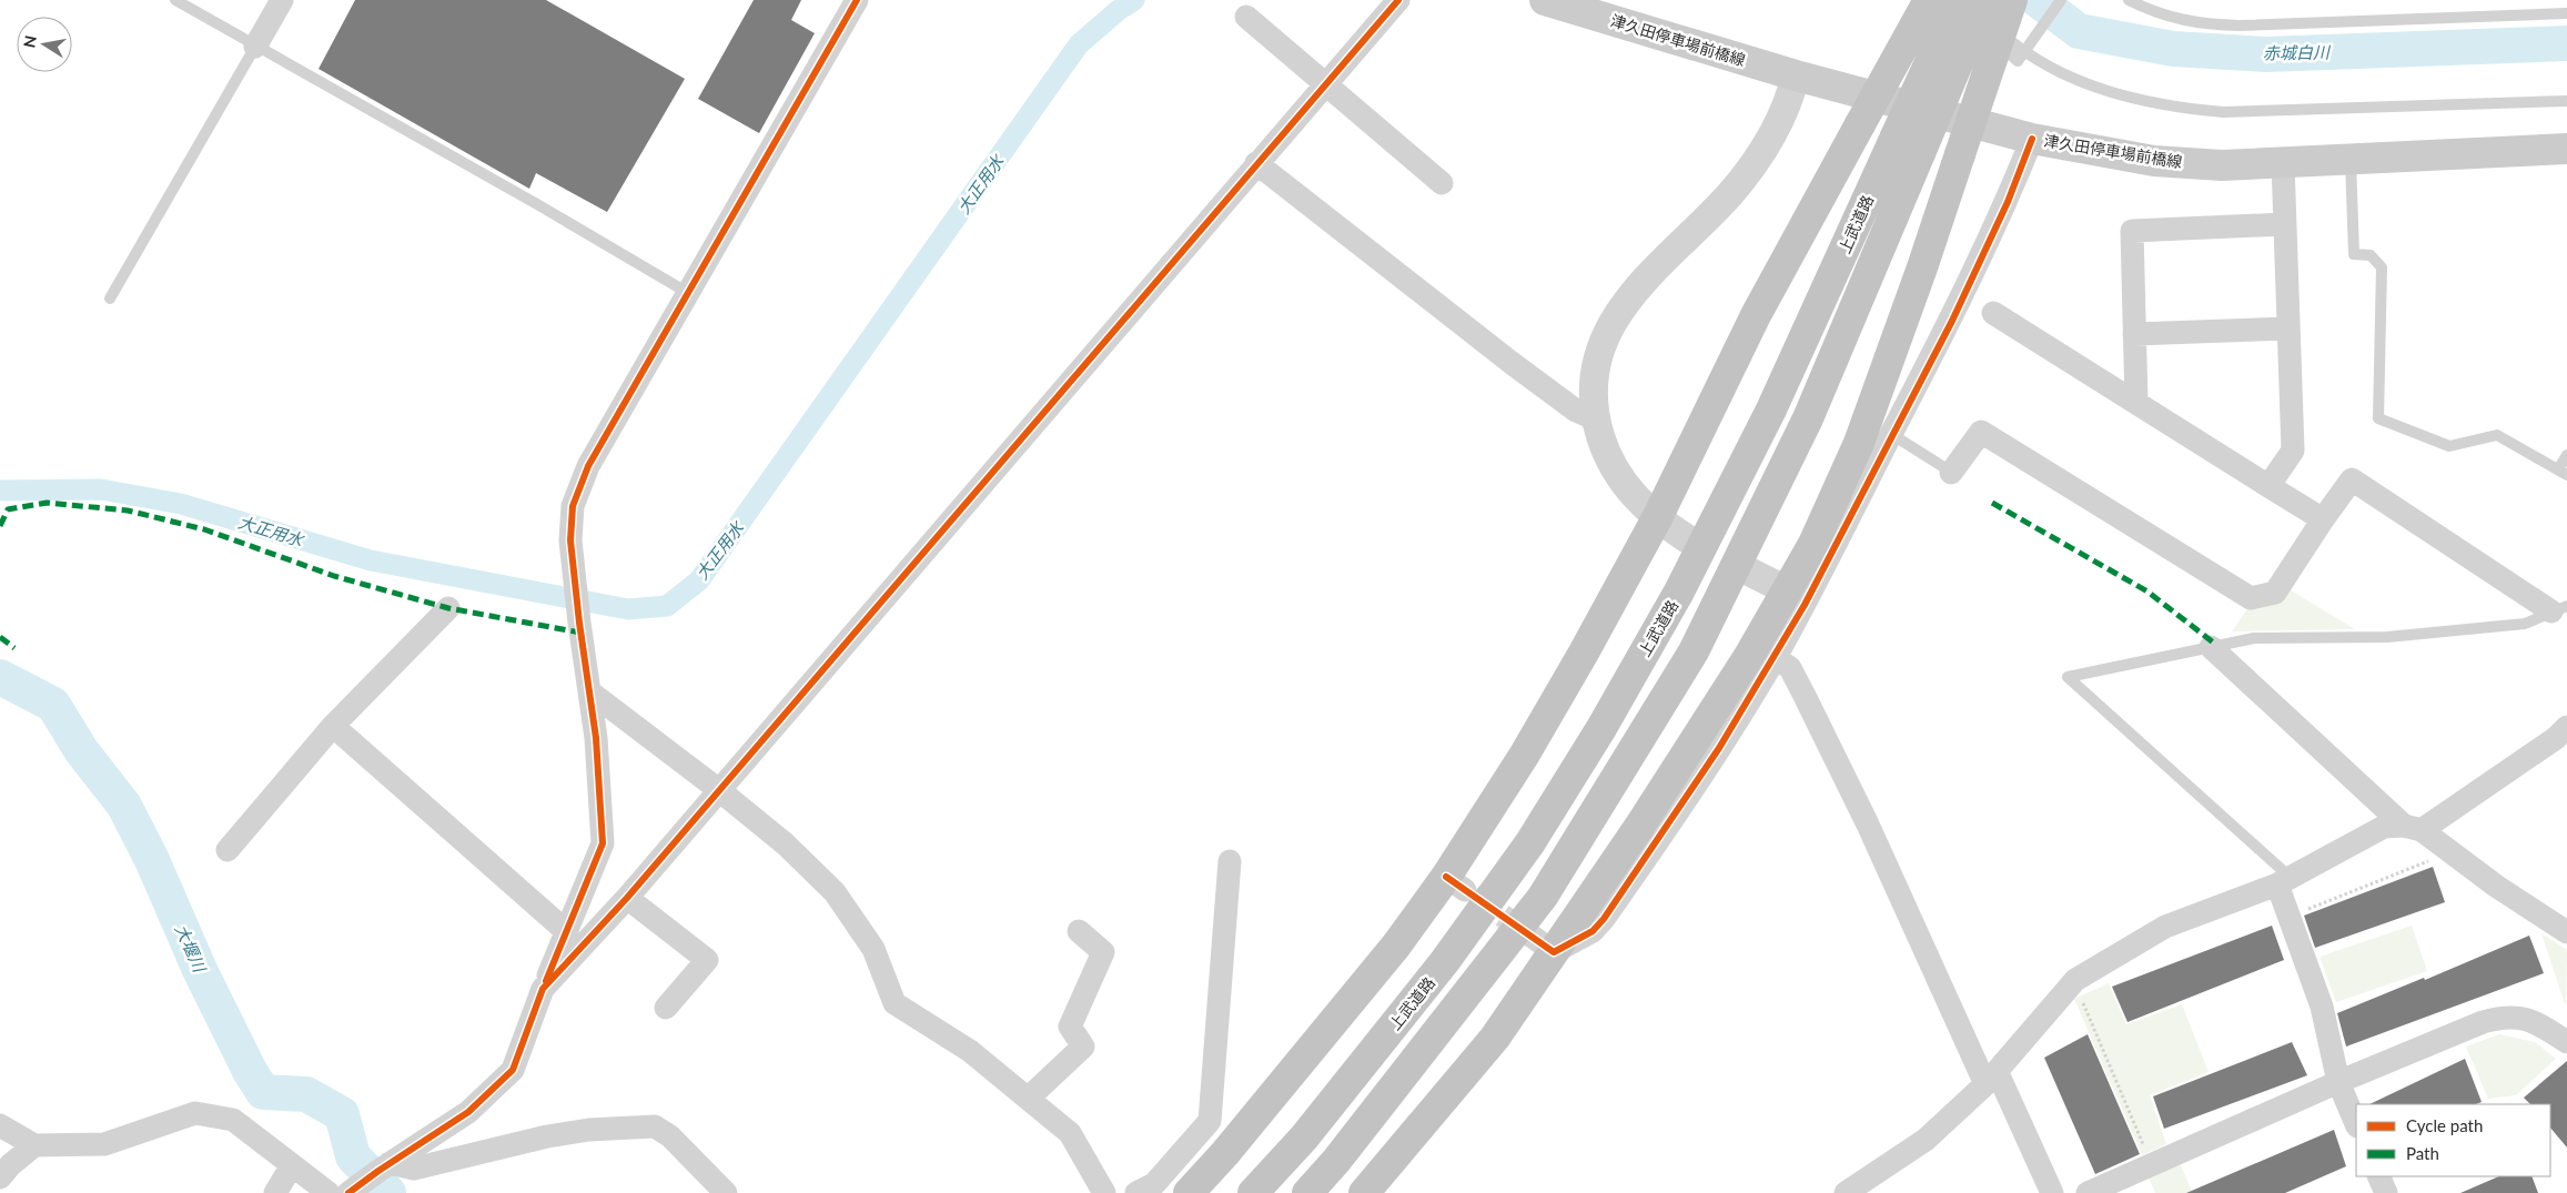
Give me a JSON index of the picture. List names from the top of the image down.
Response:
{
  "streets": {
    "highway": ["上武道路"],
    "main road": ["津久田停車場前橋線"]
  },
  "water": ["赤城白川", "大正用水", "大堰川"],
  "legend": ["Cycle path", "Path"],
  "north": "left"
}
